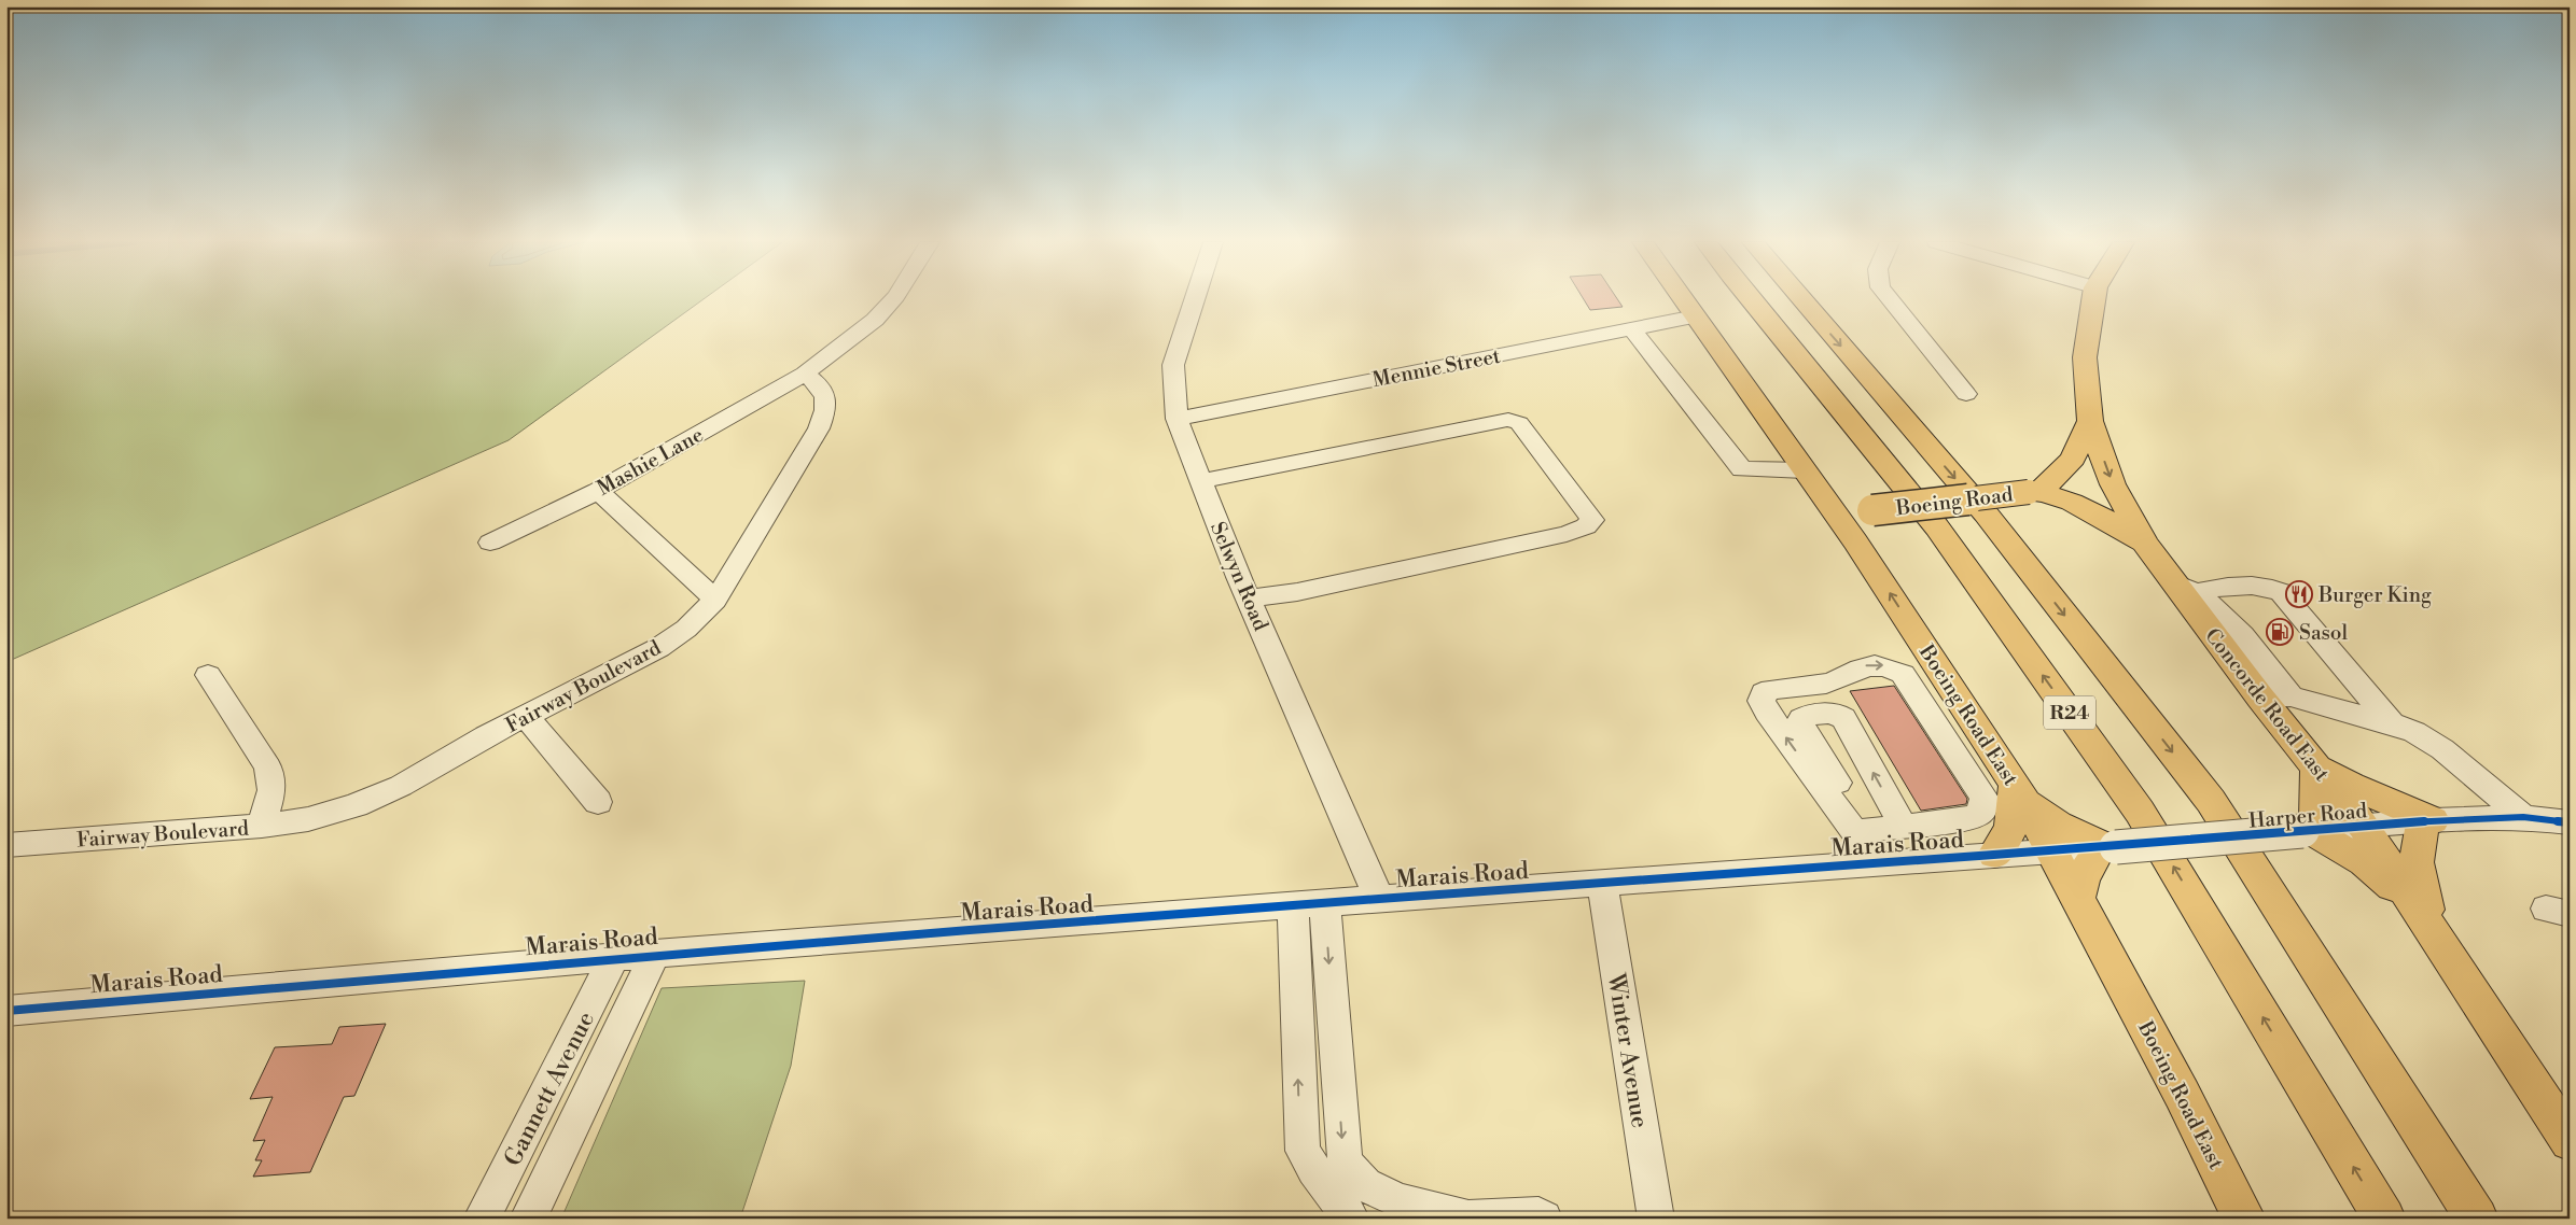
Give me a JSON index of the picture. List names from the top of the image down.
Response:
{
  "streets": {
    "main road": [
      "Boeing Road",
      "Concorde Road East",
      "R24",
      "Boeing Road East"
    ],
    "street": [
      "Mennie Street",
      "Mashie Lane",
      "Selwyn Road",
      "Fairway Boulevard",
      "Harper Road",
      "Marais Road",
      "Winter Avenue",
      "Gannett Avenue"
    ]
  },
  "crossings": [
    ["Mennie Street", "Selwyn Road"],
    ["Mennie Street", "Boeing Road East"],
    ["Mashie Lane", "Fairway Boulevard"],
    ["Boeing Road", "Concorde Road East"],
    ["Boeing Road", "Boeing Road East"],
    ["Selwyn Road", "Marais Road"],
    ["Concorde Road East", "Harper Road"],
    ["Boeing Road East", "Harper Road"],
    ["Boeing Road East", "Marais Road"],
    ["Harper Road", "Marais Road"],
    ["Marais Road", "Winter Avenue"],
    ["Marais Road", "Gannett Avenue"]
  ],
  "places": {
    "restaurant": ["Burger King"],
    "fuel station": ["Sasol"]
  }
}
